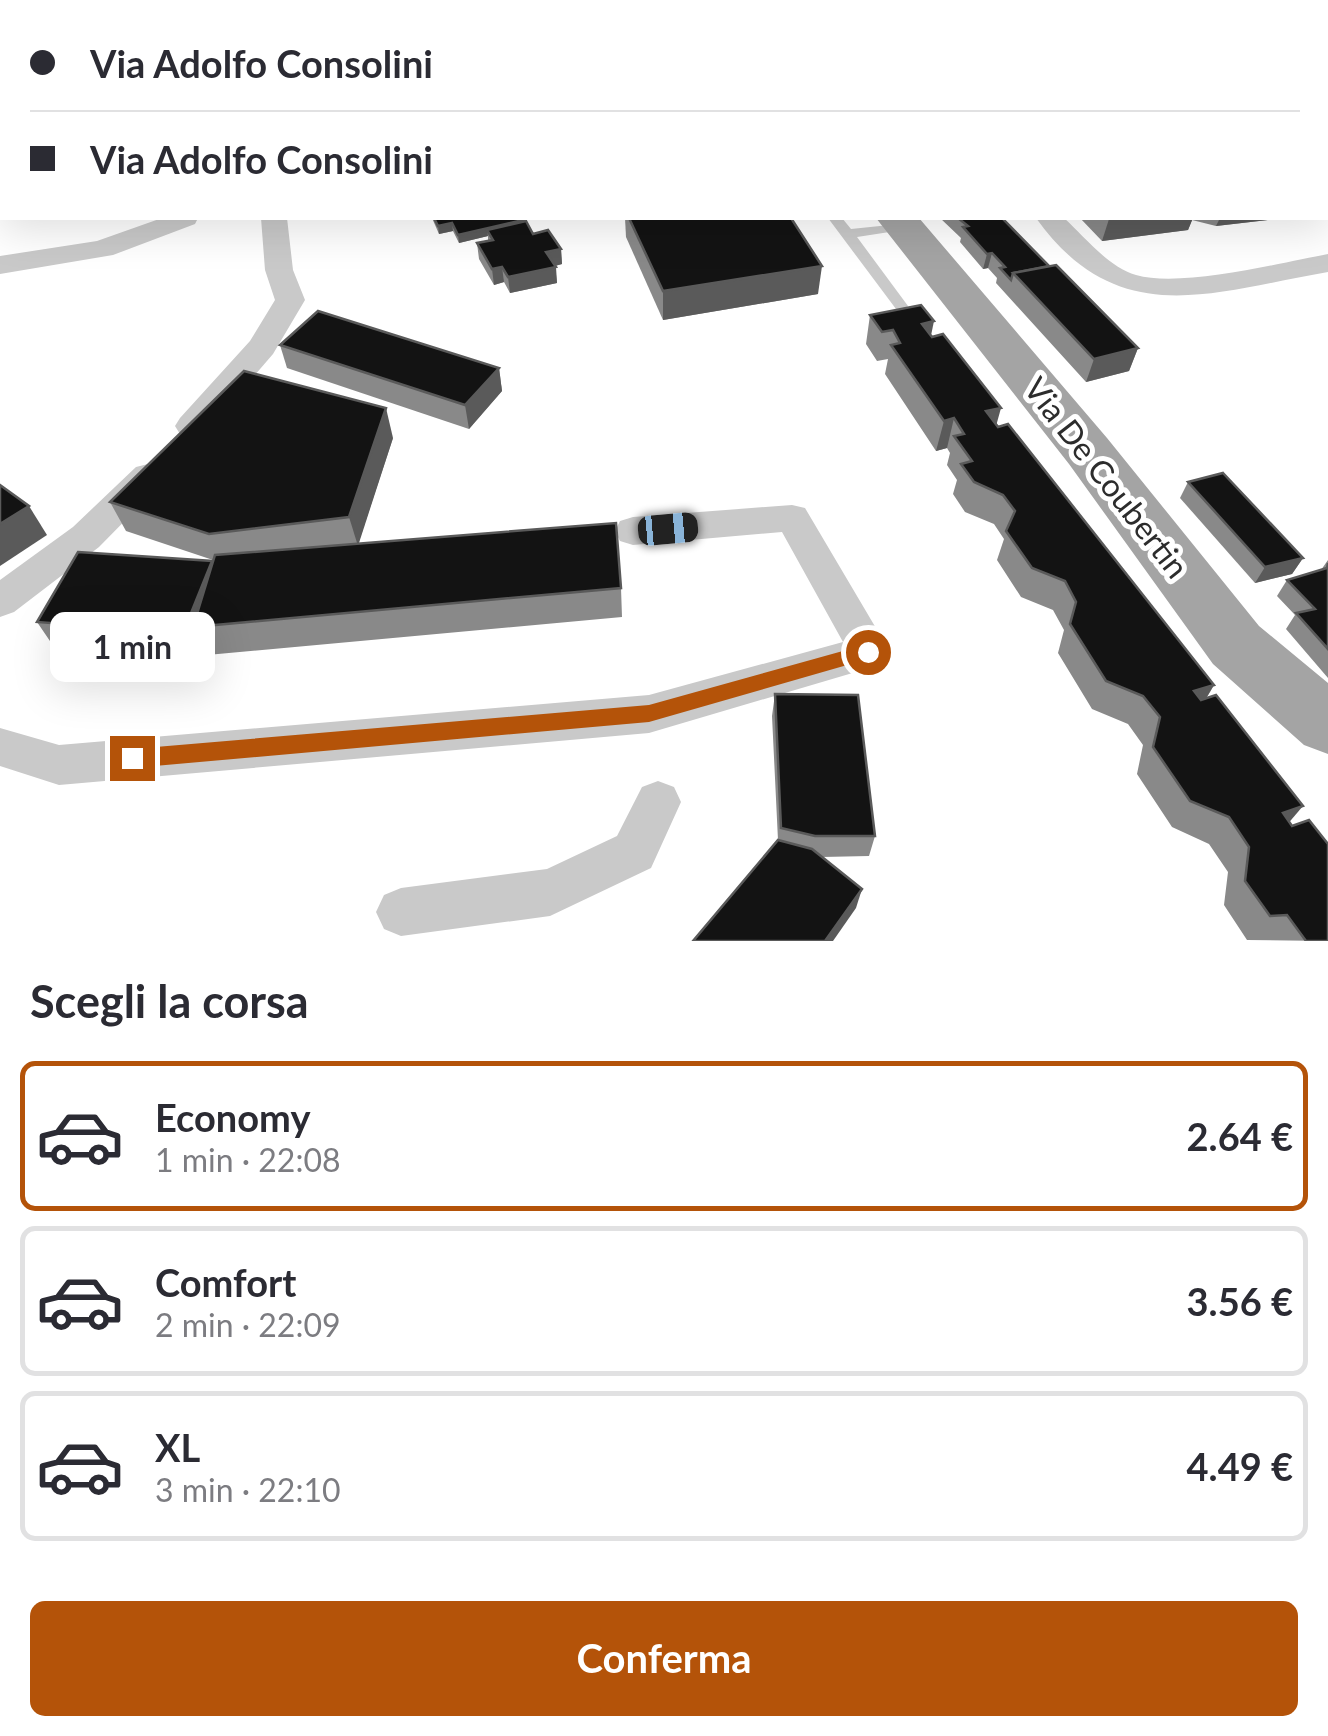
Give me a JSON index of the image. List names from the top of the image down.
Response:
{
  "streets": {
    "main road": ["Via De Coubertin"]
  },
  "page": {
    "banner": ["Via Adolfo Consolini", "Via Adolfo Consolini"],
    "bubble": "1 min",
    "heading": "Scegli la corsa",
    "list": [
      {
        "name": "Economy",
        "note": "1 min · 22:08",
        "value": "2.64 €"
      },
      {
        "name": "Comfort",
        "note": "2 min · 22:09",
        "value": "3.56 €"
      },
      {
        "name": "XL",
        "note": "3 min · 22:10",
        "value": "4.49 €"
      }
    ],
    "buttons": "Conferma"
  }
}
